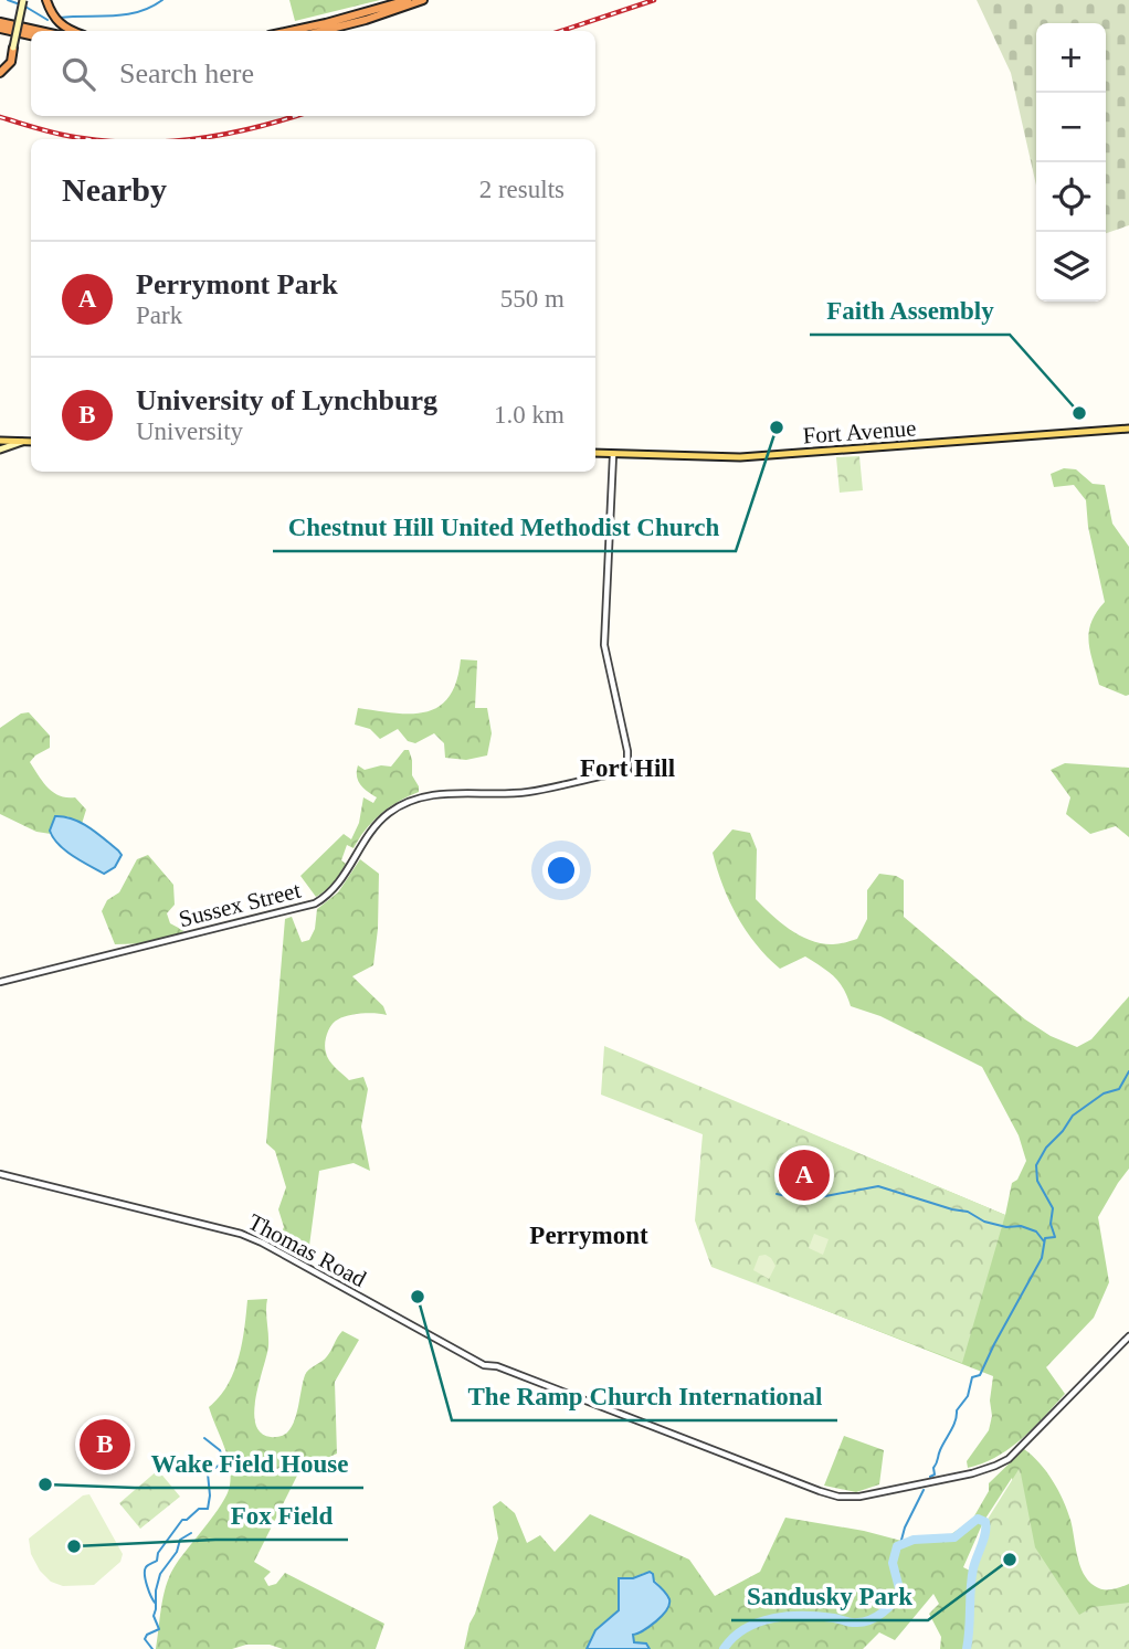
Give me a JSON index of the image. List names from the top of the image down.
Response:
{
  "streets": {
    "main road": ["Fort Avenue"],
    "street": ["Sussex Street", "Thomas Road"]
  },
  "crossings": [
    ["Fort Avenue", "Sussex Street"]
  ],
  "districts": ["Fort Hill", "Perrymont"],
  "places": [
    "Faith Assembly",
    "Chestnut Hill United Methodist Church",
    "The Ramp Church International",
    "Wake Field House",
    "Fox Field",
    "Sandusky Park"
  ],
  "page": {
    "map_buttons": ["+", "−"],
    "search": "Search here",
    "heading": ["Nearby", "2 results"],
    "list": [
      {
        "mark": "A",
        "name": "Perrymont Park",
        "note": "Park",
        "value": "550 m"
      },
      {
        "mark": "B",
        "name": "University of Lynchburg",
        "note": "University",
        "value": "1.0 km"
      }
    ],
    "pins": ["A", "B"]
  }
}
